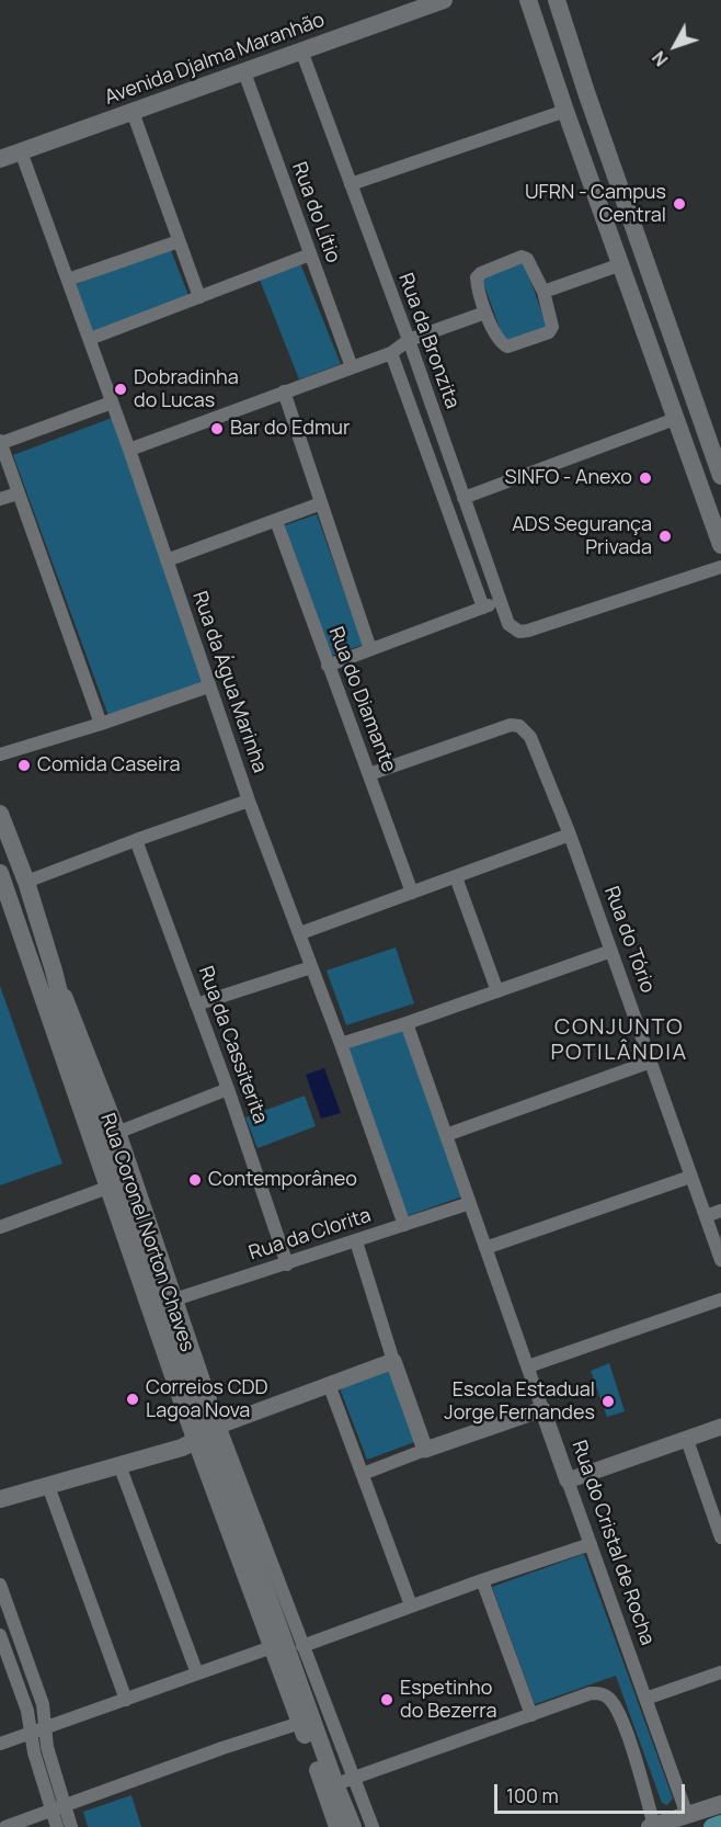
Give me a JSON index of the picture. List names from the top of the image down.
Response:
{
  "streets": {
    "main road": ["Avenida Djalma Maranhão", "Rua Coronel Norton Chaves"],
    "street": [
      "Rua do Lítio",
      "Rua da Bronzita",
      "Rua da Água Marinha",
      "Rua do Diamante",
      "Rua do Tório",
      "Rua da Cassiterita",
      "Rua da Clorita",
      "Rua do Cristal de Rocha"
    ]
  },
  "crossings": [
    ["Avenida Djalma Maranhão", "Rua do Lítio"],
    ["Avenida Djalma Maranhão", "Rua da Bronzita"],
    ["Avenida Djalma Maranhão", "Rua da Água Marinha"],
    ["Rua da Água Marinha", "Rua da Clorita"],
    ["Rua do Diamante", "Rua do Tório"],
    ["Rua da Cassiterita", "Rua da Clorita"],
    ["Rua Coronel Norton Chaves", "Rua da Clorita"],
    ["Rua da Clorita", "Rua do Cristal de Rocha"]
  ],
  "districts": ["CONJUNTO POTILÂNDIA"],
  "places": [
    "UFRN - Campus Central",
    "Dobradinha do Lucas",
    "Bar do Edmur",
    "SINFO - Anexo",
    "ADS Segurança Privada",
    "Comida Caseira",
    "Contemporâneo",
    "Correios CDD Lagoa Nova",
    "Escola Estadual Jorge Fernandes",
    "Espetinho do Bezerra"
  ],
  "scale_bar": "100 m",
  "north": "bottom left"
}
